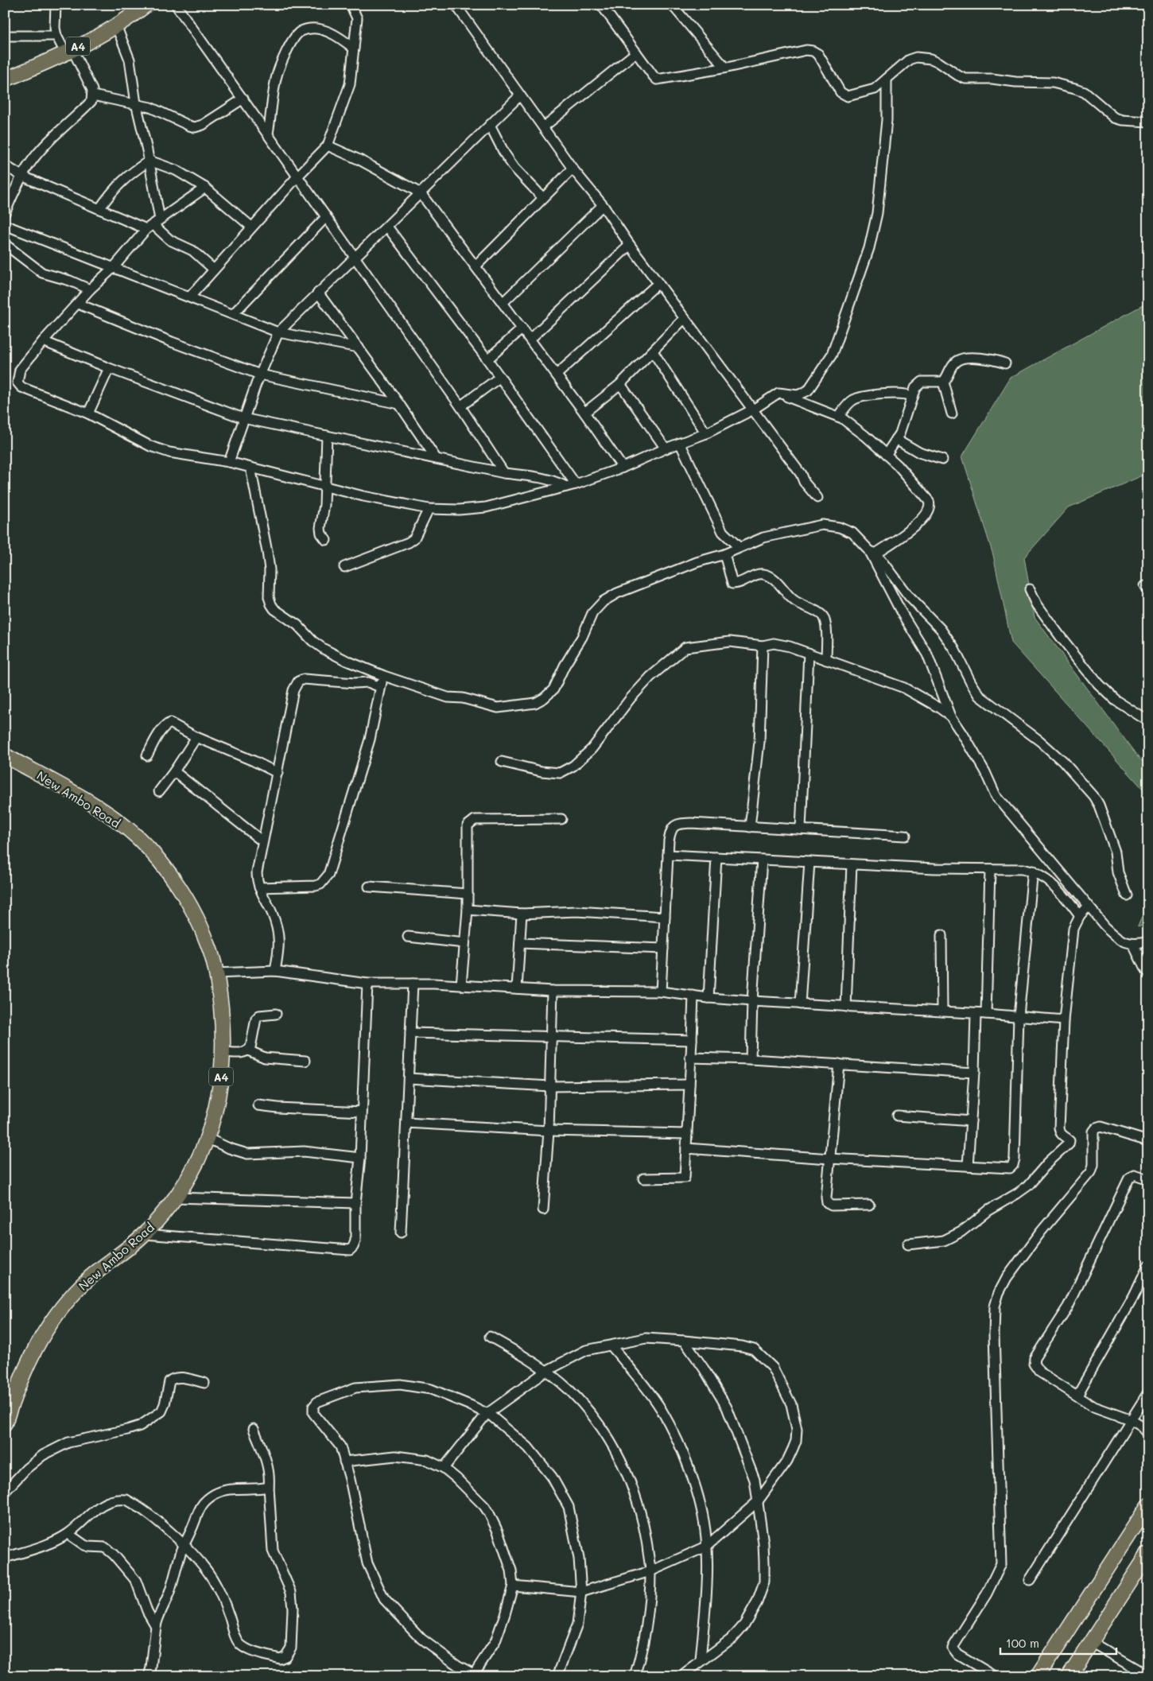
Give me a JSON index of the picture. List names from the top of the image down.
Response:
{
  "streets": {
    "main road": ["A4", "New Ambo Road"]
  },
  "scale_bar": "100 m"
}
